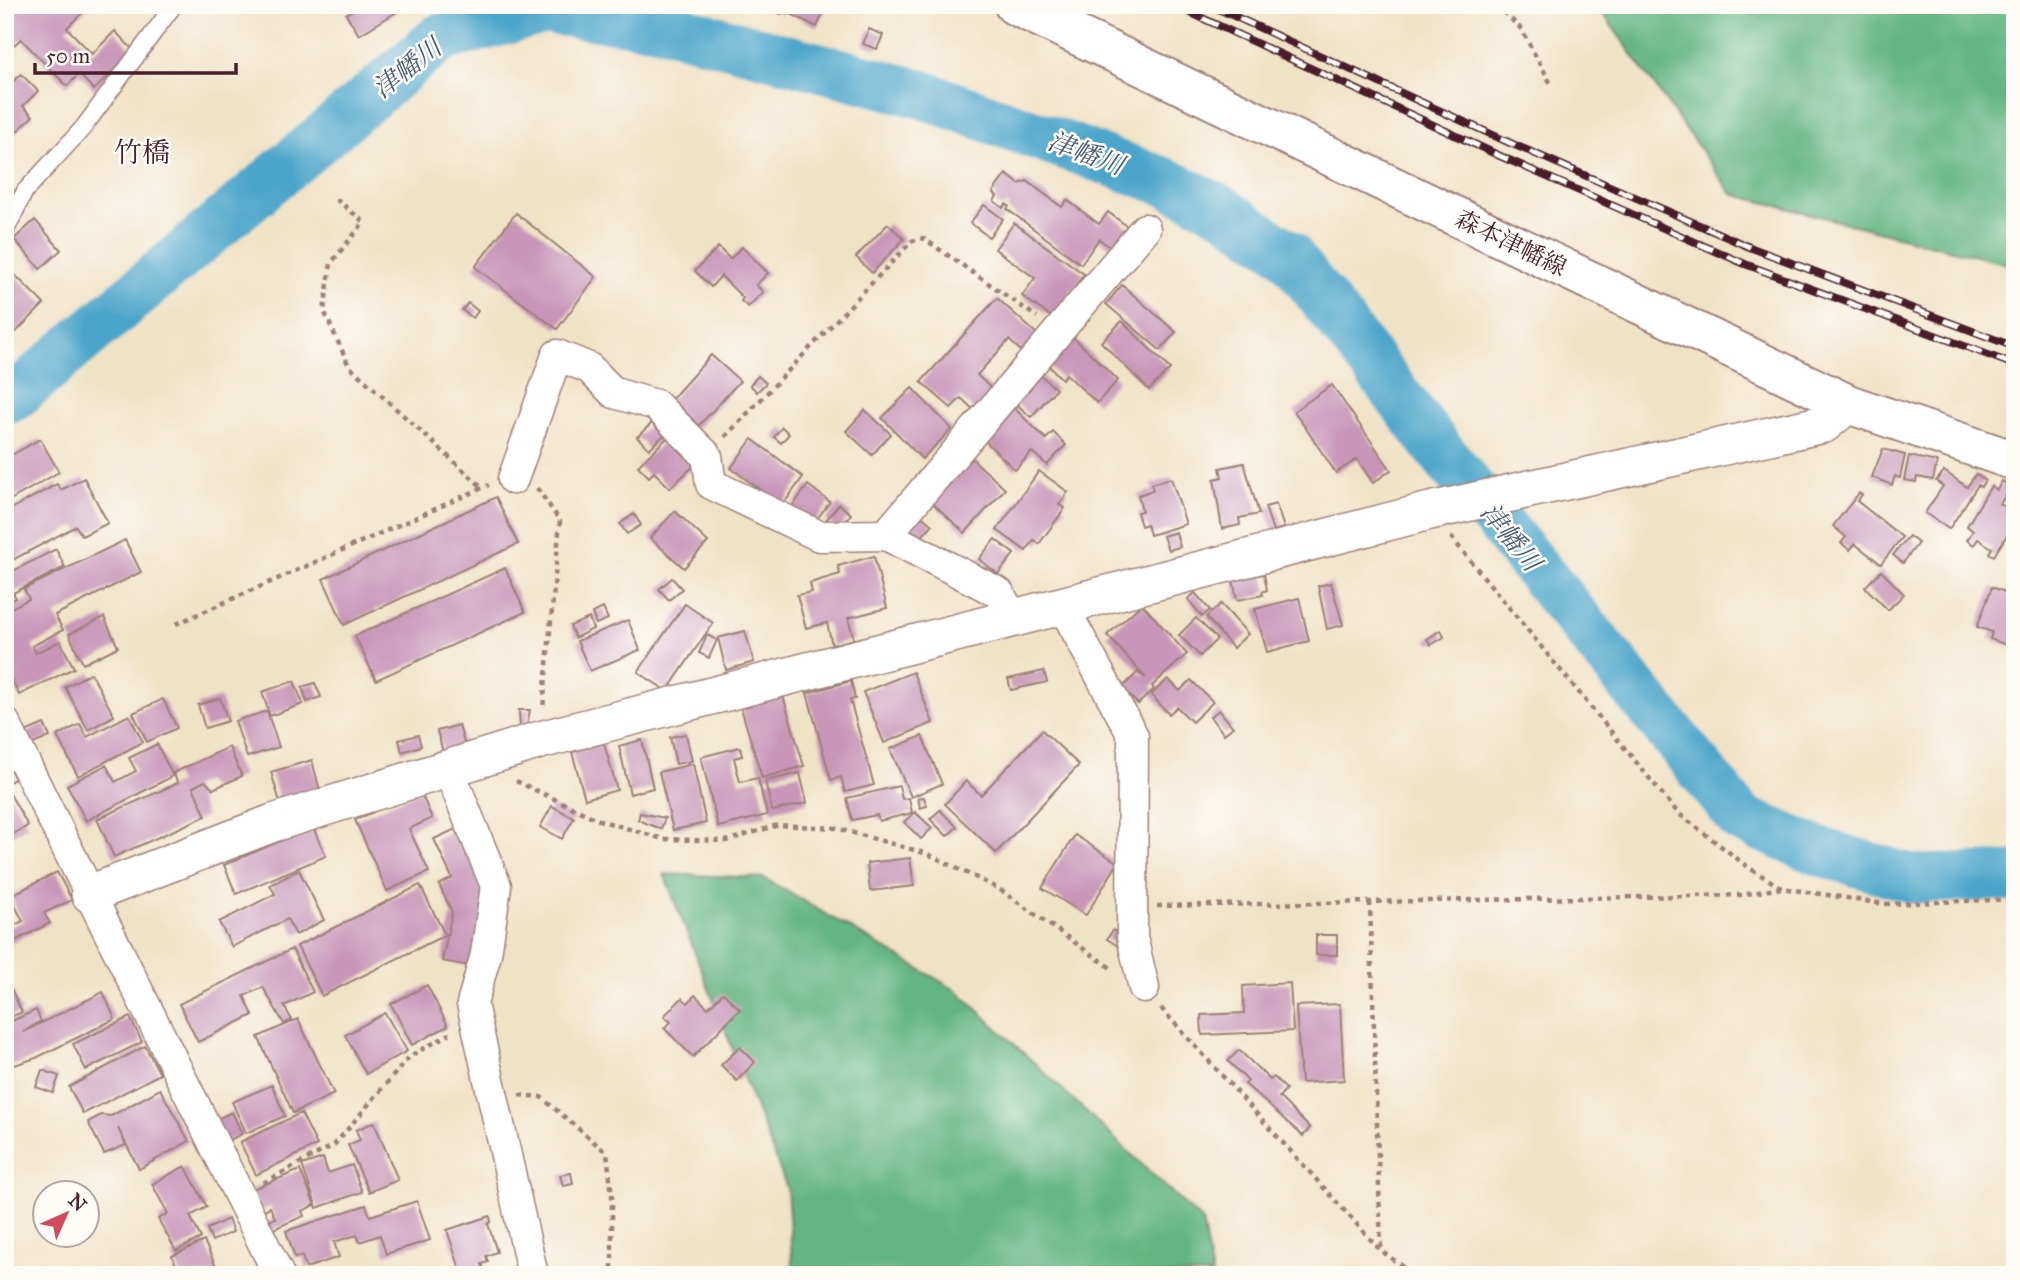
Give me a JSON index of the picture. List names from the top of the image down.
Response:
{
  "streets": {
    "main road": ["森本津幡線"]
  },
  "districts": ["竹橋"],
  "water": ["津幡川"],
  "scale_bar": "50 m",
  "north": "top right"
}
